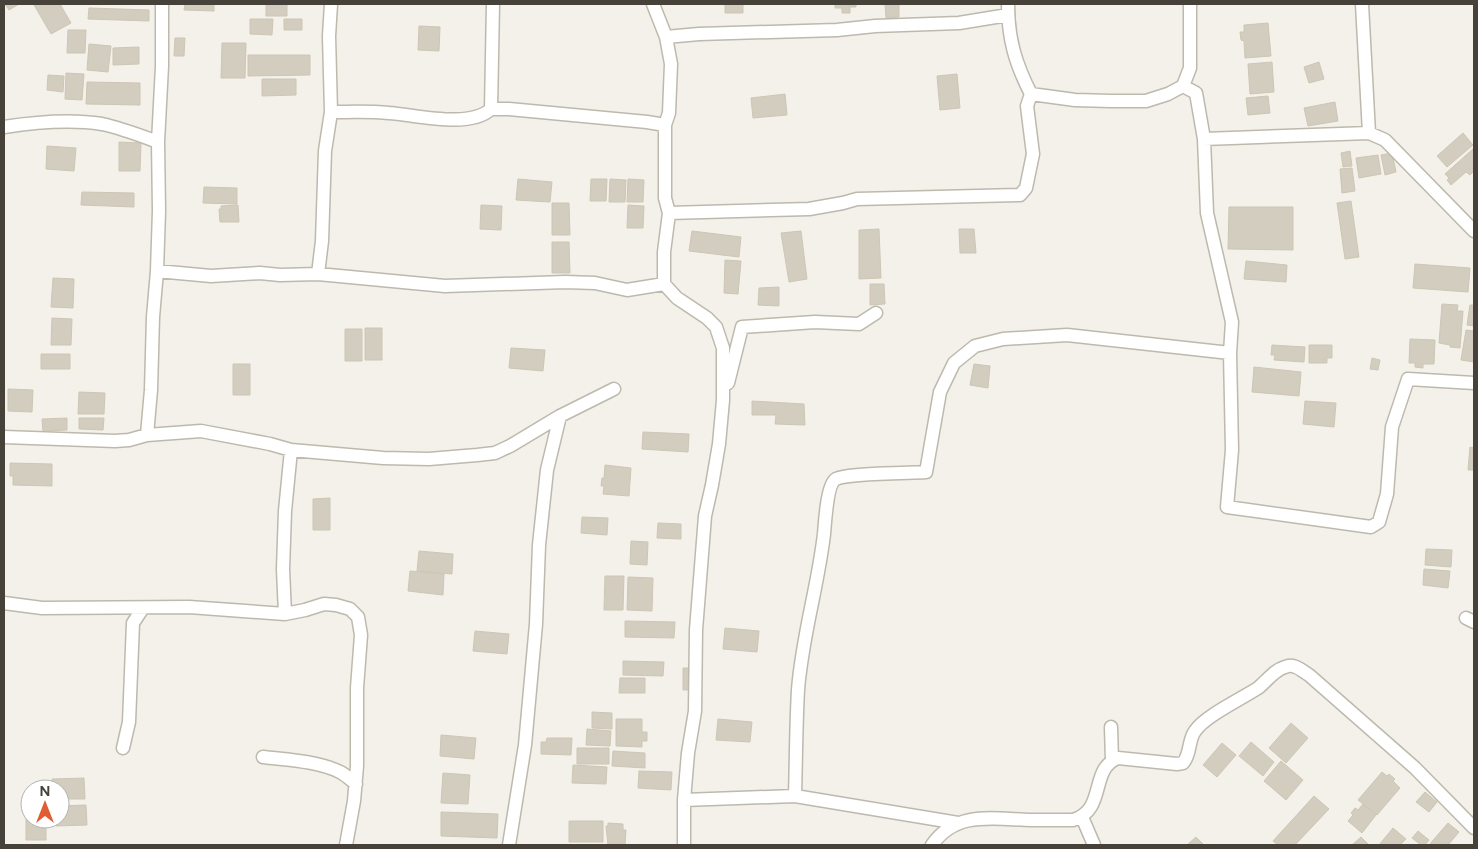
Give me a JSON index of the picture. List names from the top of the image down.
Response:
{
  "north": "top"
}
